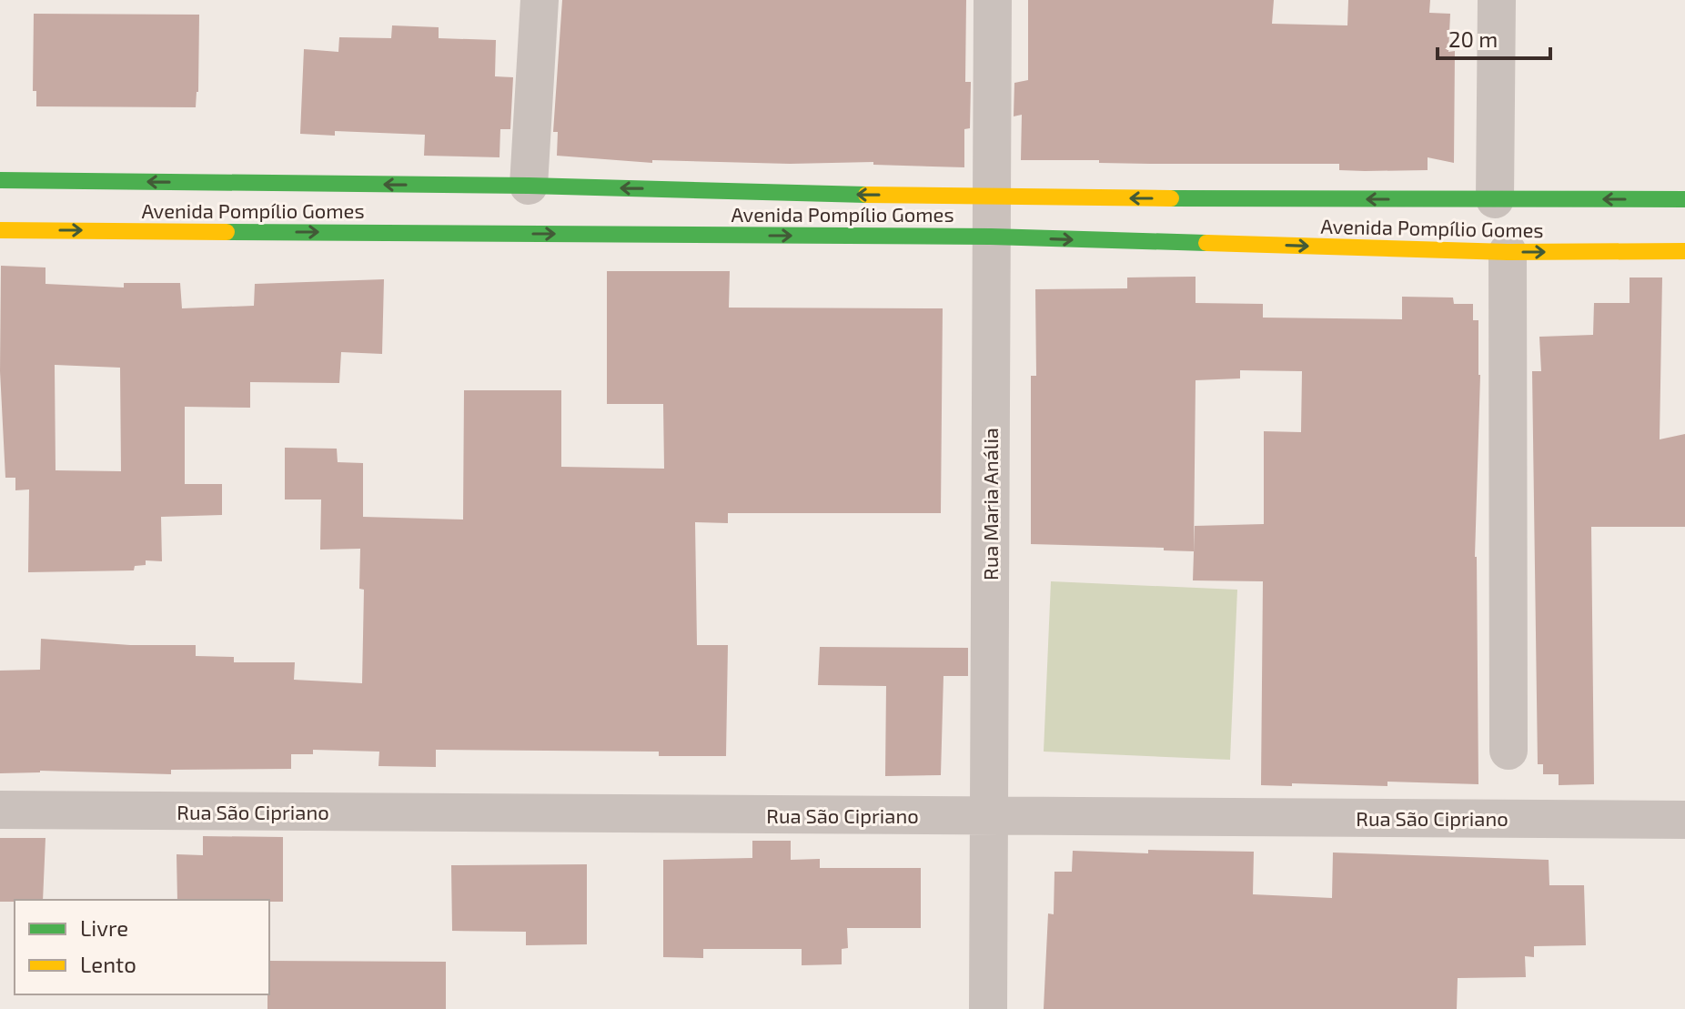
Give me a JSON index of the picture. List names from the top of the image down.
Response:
{
  "streets": {
    "main road": ["Avenida Pompílio Gomes"],
    "street": ["Rua Maria Anália", "Rua São Cipriano"]
  },
  "crossings": [
    ["Avenida Pompílio Gomes", "Rua Maria Anália"],
    ["Rua Maria Anália", "Rua São Cipriano"]
  ],
  "legend": ["Livre", "Lento"],
  "scale_bar": "20 m"
}
